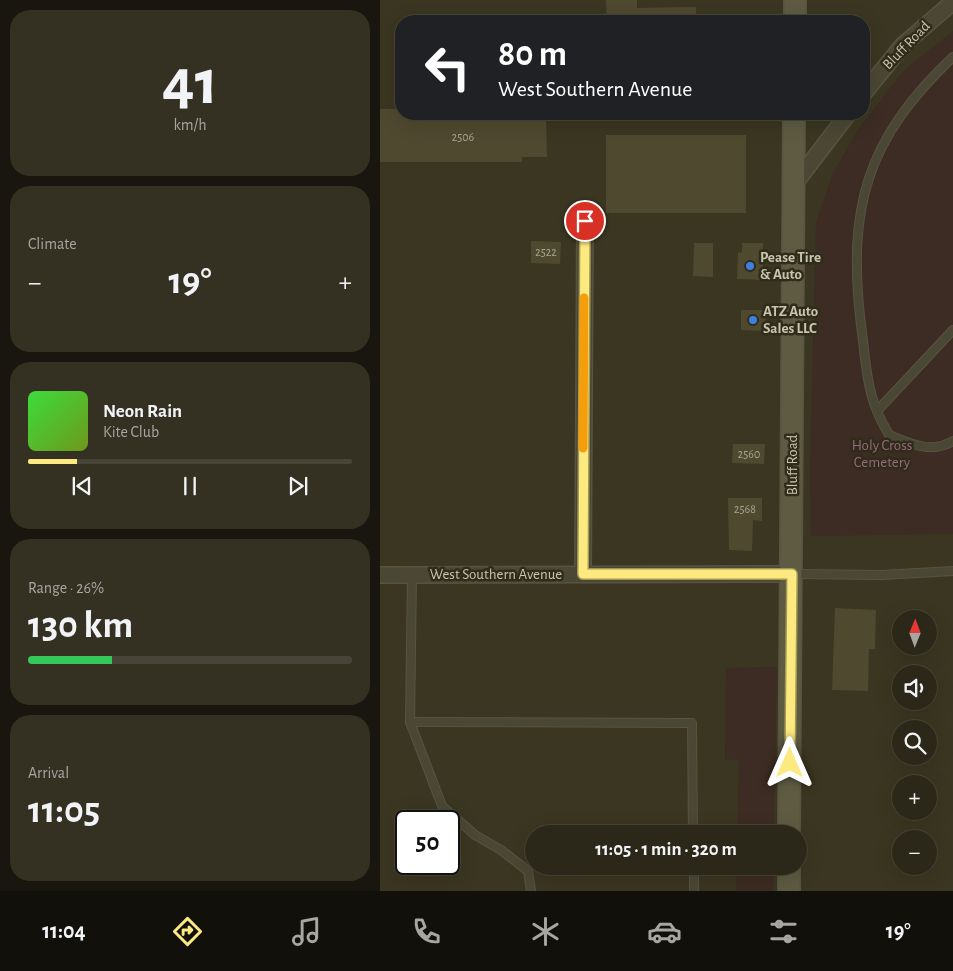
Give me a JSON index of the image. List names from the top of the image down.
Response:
{
  "streets": {
    "main road": ["Bluff Road"],
    "street": ["West Southern Avenue"]
  },
  "crossings": [
    ["Bluff Road", "West Southern Avenue"]
  ],
  "parks": ["Holy Cross Cemetery"],
  "places": ["Pease Tire & Auto", "ATZ Auto Sales LLC"],
  "house_numbers": [
    "2506",
    "2522",
    "2560",
    "2568"
  ],
  "north": "top",
  "page": {
    "tile": [
      ["41", "km/h"],
      "Climate",
      ["Range · 26%", "130 km"],
      ["Arrival", "11:05"]
    ],
    "turn": ["80 m", "West Southern Avenue"],
    "heat": ["−", "19°", "+"],
    "song": ["Neon Rain", "Kite Club"],
    "map_buttons": ["+", "−"],
    "limit": "50",
    "trip": "11:05 · 1 min · 320 m",
    "tabs": ["11:04", "19°"]
  }
}
